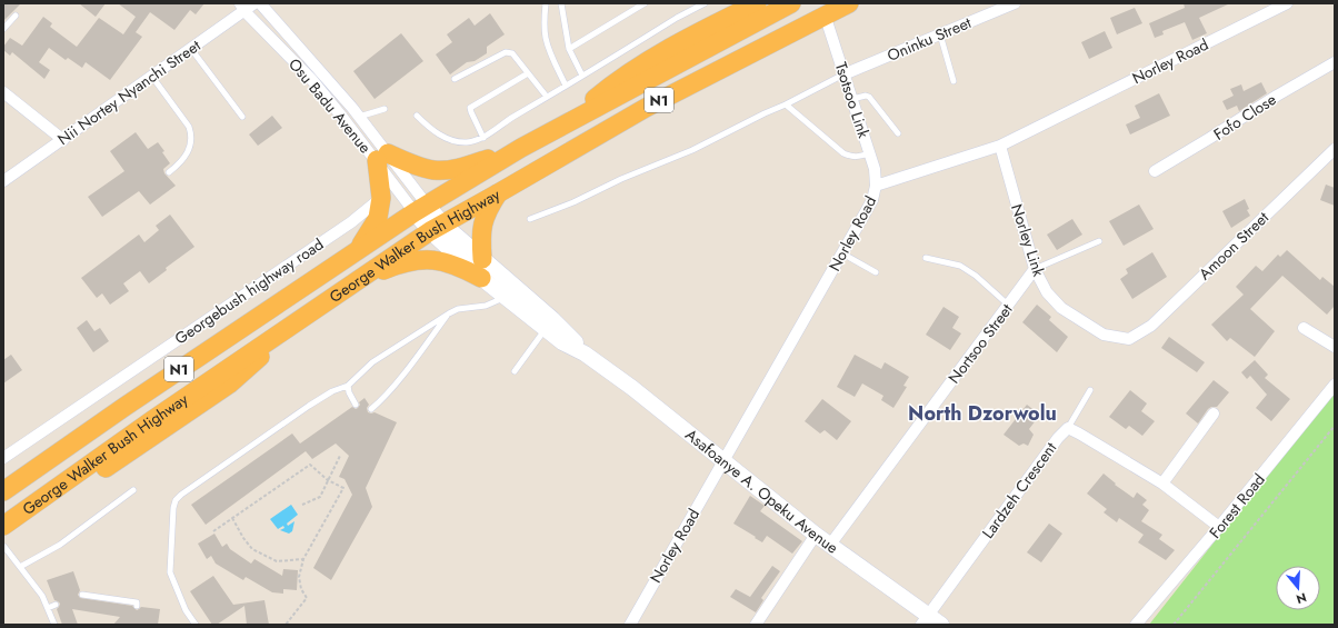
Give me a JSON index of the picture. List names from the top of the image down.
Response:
{
  "streets": {
    "highway": ["N1", "George Walker Bush Highway"],
    "main road": ["Asafoanye A. Opeku Avenue"],
    "street": [
      "Oninku Street",
      "Norley Road",
      "Nii Nortey Nyanchi Street",
      "Tsotsoo Link",
      "Osu Badu Avenue",
      "Fofo Close",
      "Norley Link",
      "Amoon Street",
      "Georgebush highway road",
      "Nortsoo Street",
      "Lardzeh Crescent",
      "Forest Road"
    ]
  },
  "crossings": [
    ["Oninku Street", "Tsotsoo Link"],
    ["Norley Road", "Tsotsoo Link"],
    ["Norley Road", "Norley Link"],
    ["Norley Road", "Asafoanye A. Opeku Avenue"],
    ["Nii Nortey Nyanchi Street", "Osu Badu Avenue"],
    ["Tsotsoo Link", "George Walker Bush Highway"],
    ["Osu Badu Avenue", "George Walker Bush Highway"],
    ["Norley Link", "Amoon Street"],
    ["Norley Link", "Nortsoo Street"],
    ["George Walker Bush Highway", "Asafoanye A. Opeku Avenue"],
    ["Nortsoo Street", "Asafoanye A. Opeku Avenue"],
    ["Asafoanye A. Opeku Avenue", "Lardzeh Crescent"],
    ["Lardzeh Crescent", "Forest Road"]
  ],
  "districts": ["North Dzorwolu"],
  "north": "bottom"
}
